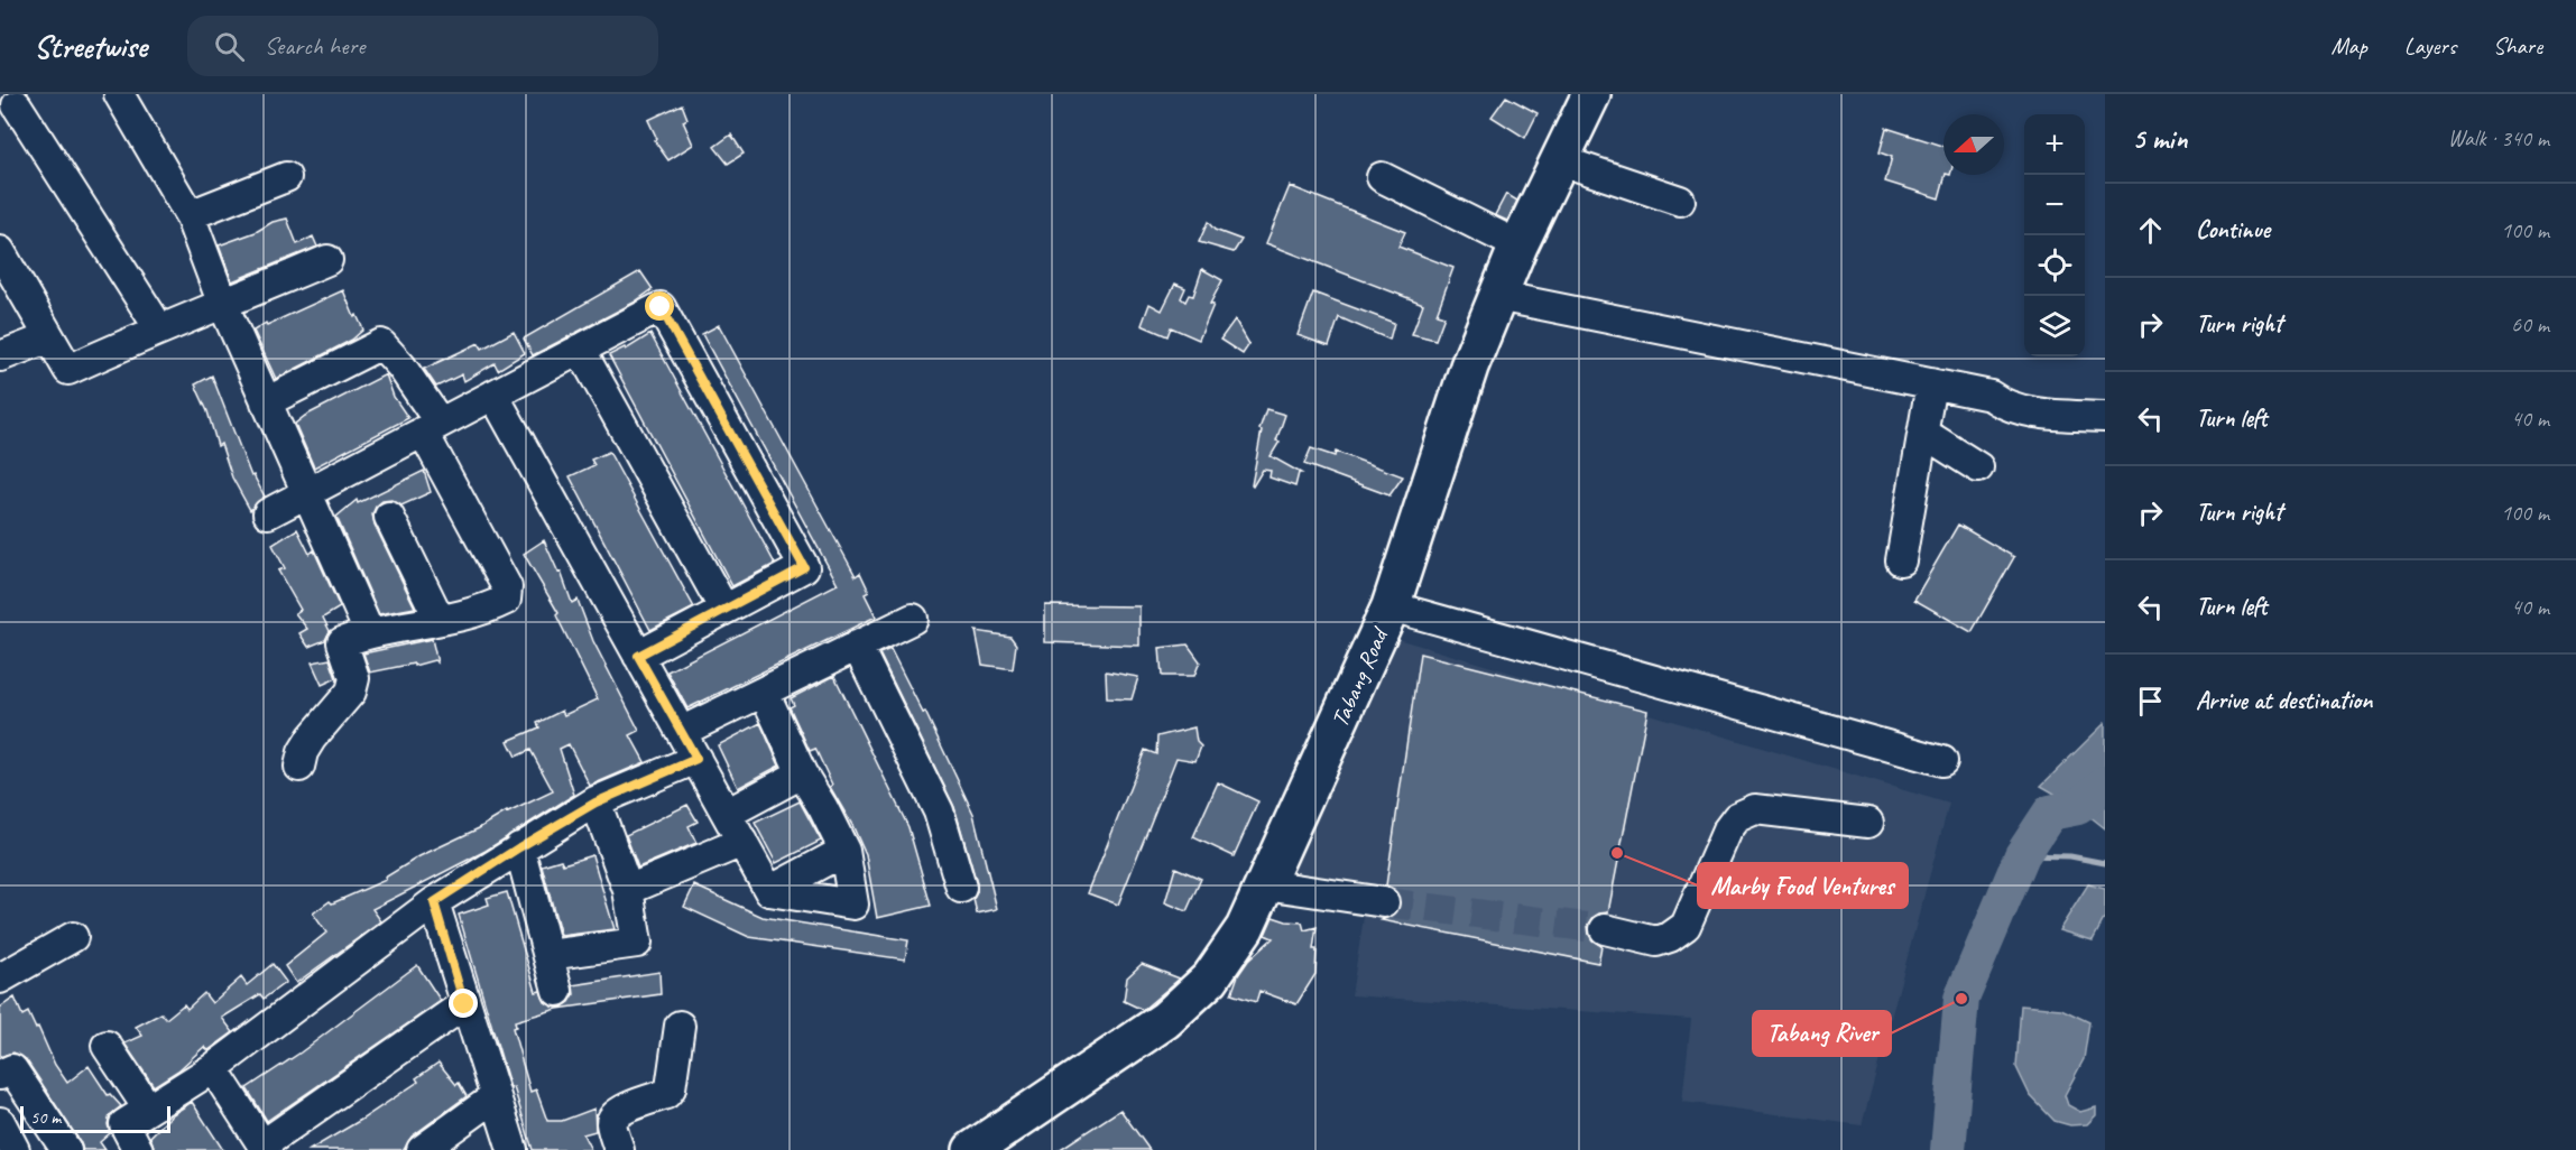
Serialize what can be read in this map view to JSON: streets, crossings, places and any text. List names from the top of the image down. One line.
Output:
{"streets":{"main road":["Tabang Road"]},"places":["Marby Food Ventures","Tabang River"],"scale_bar":"50 m","north":"left","page":{"header":"Streetwise","search":"Search here","nav":["Map","Layers","Share"],"heading":["5 min","Walk · 340 m"],"map_buttons":["+","−"],"list":[["Continue","100 m"],["Turn right","60 m"],["Turn left","40 m"],["Turn right","100 m"],["Turn left","40 m"],"Arrive at destination"],"scale":"50 m"}}
